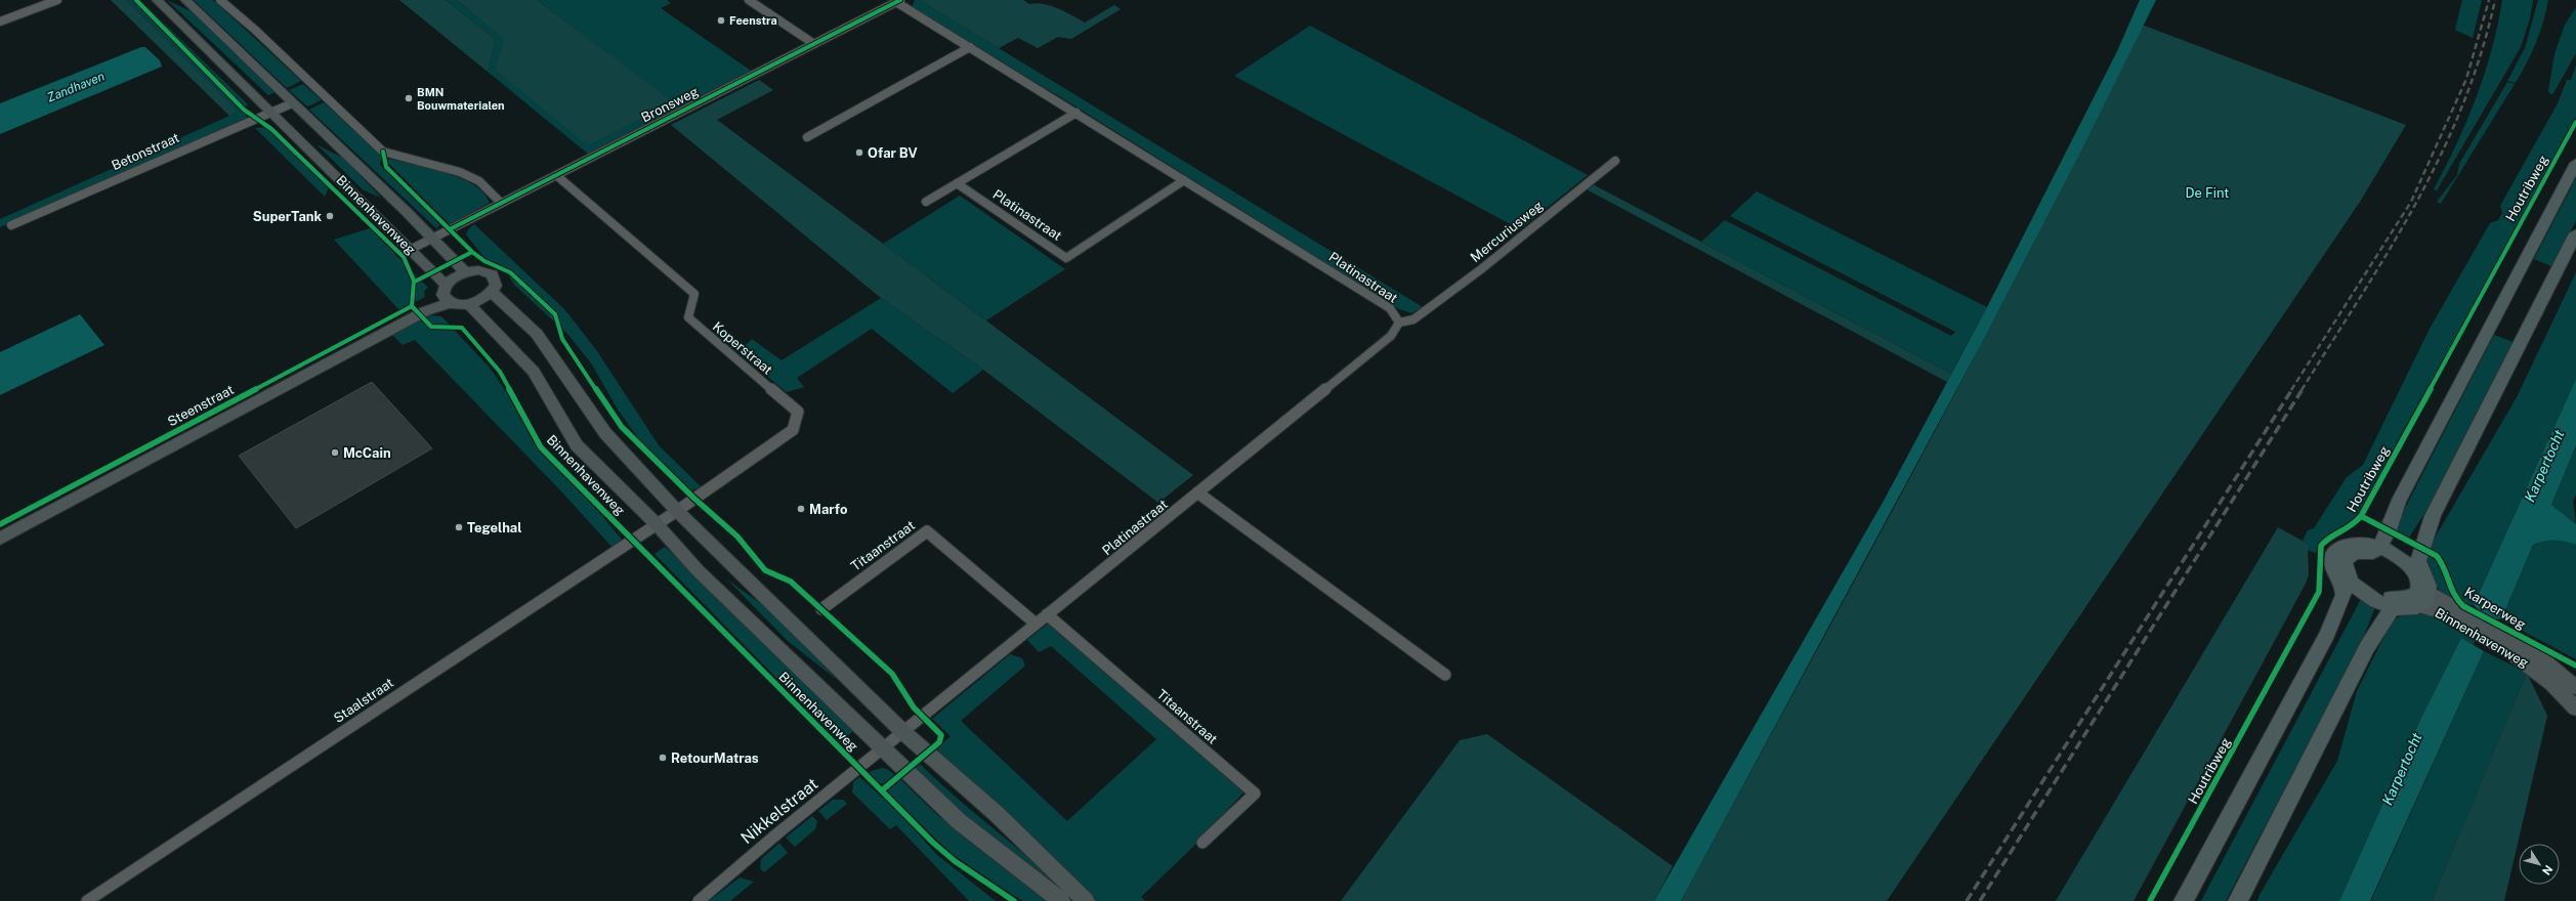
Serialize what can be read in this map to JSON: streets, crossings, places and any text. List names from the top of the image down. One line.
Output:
{"streets":{"main road":["Binnenhavenweg","Steenstraat"],"street":["Bronsweg","Betonstraat","Platinastraat","Mercuriusweg","Koperstraat","Titaanstraat","Staalstraat","Nikkelstraat"],"cycle path":["Houtribweg"]},"crossings":[["Bronsweg","Binnenhavenweg"],["Bronsweg","Platinastraat"],["Bronsweg","Koperstraat"],["Betonstraat","Binnenhavenweg"],["Binnenhavenweg","Platinastraat"],["Binnenhavenweg","Koperstraat"],["Binnenhavenweg","Steenstraat"],["Binnenhavenweg","Staalstraat"],["Binnenhavenweg","Nikkelstraat"],["Platinastraat","Mercuriusweg"],["Platinastraat","Titaanstraat"],["Platinastraat","Nikkelstraat"],["Koperstraat","Staalstraat"]],"water":["Zandhaven","Karpertocht"],"parks":["De Fint"],"places":["Feenstra","BMN Bouwmaterialen","Ofar BV","SuperTank","McCain","Marfo","Tegelhal","RetourMatras"],"north":"bottom right"}
